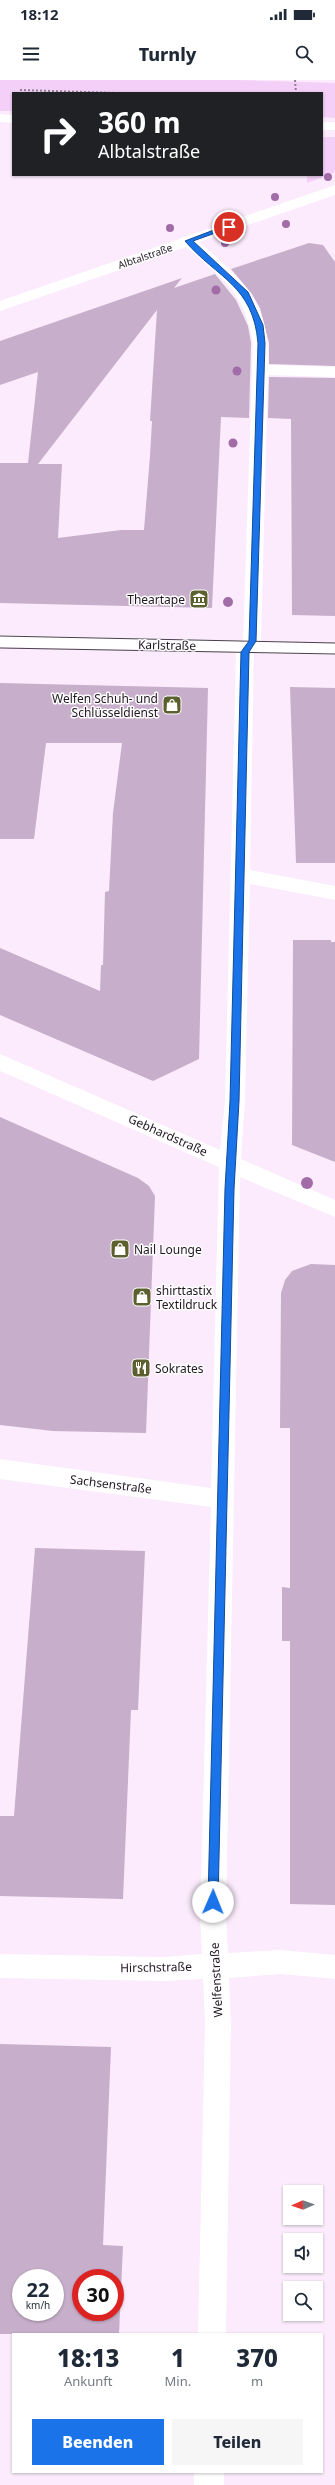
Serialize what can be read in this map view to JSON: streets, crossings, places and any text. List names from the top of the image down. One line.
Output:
{"streets":{"street":["Albtalstraße","Karlstraße","Gebhardstraße","Sachsenstraße","Hirschstraße","Welfenstraße"]},"crossings":[["Albtalstraße","Welfenstraße"],["Karlstraße","Welfenstraße"],["Gebhardstraße","Welfenstraße"],["Sachsenstraße","Welfenstraße"],["Hirschstraße","Welfenstraße"]],"places":{"museum":["Theartape"],"shop":["Welfen Schuh- und Schlüsseldienst","Nail Lounge","shirttastix Textildruck"],"restaurant":["Sokrates"]},"north":"left","page":{"status":"18:12","header":"Turnly","turn":["360 m","Albtalstraße"],"speed":"22 km/h","limit":"30","eta":["18:13","Ankunft","1","Min.","370","m"],"buttons":["Beenden","Teilen"]}}
